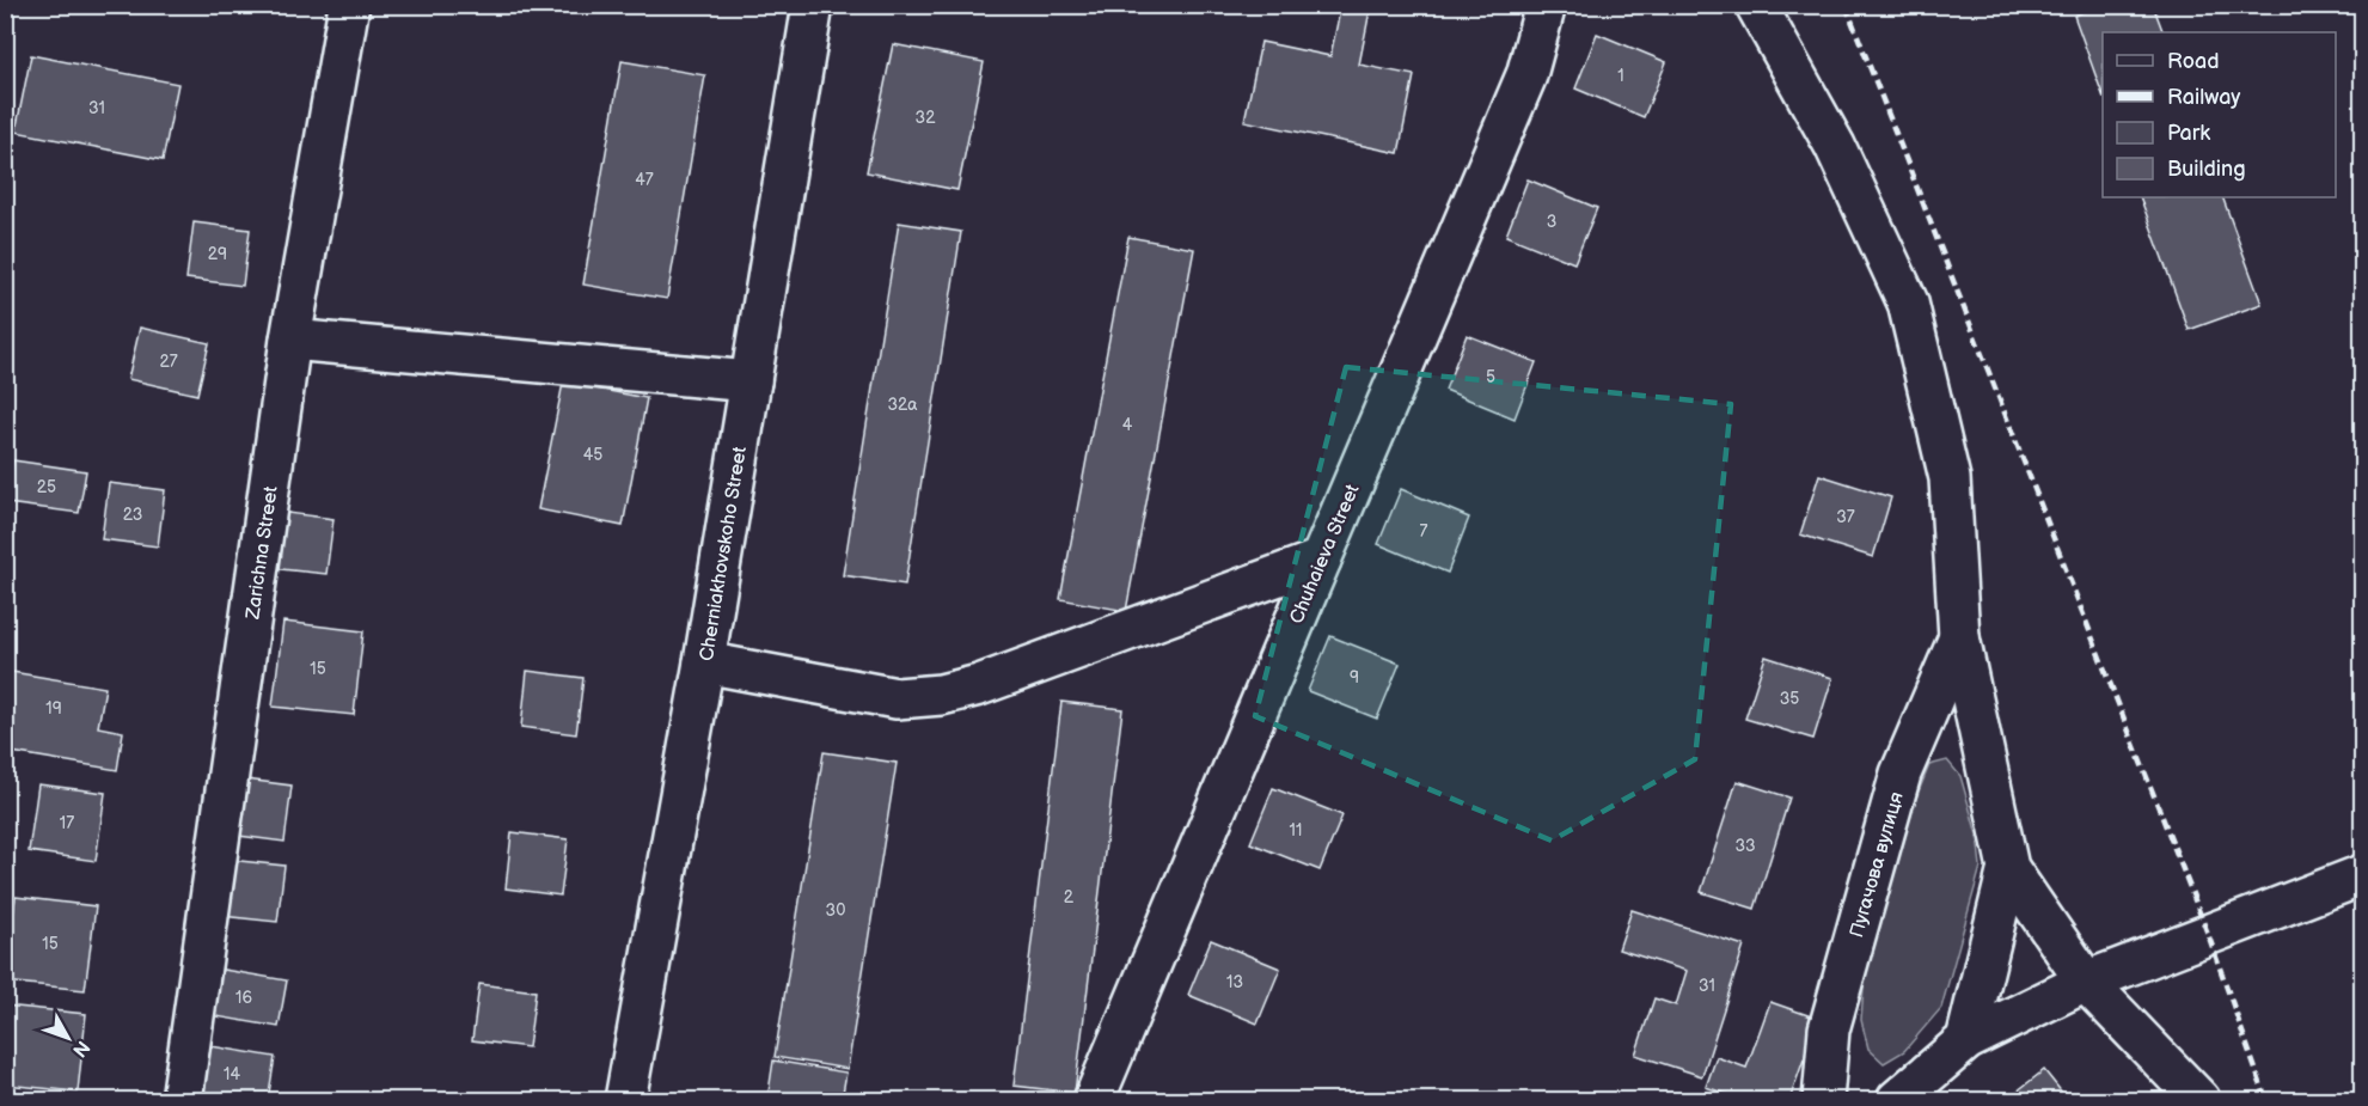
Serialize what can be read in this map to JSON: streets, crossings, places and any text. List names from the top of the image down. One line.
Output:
{"streets":{"street":["Zarichna Street","Cherniakhovskoho Street","Chuhaieva Street","Пугачова вулиця"]},"house_numbers":["1","31","32","47","3","29","27","5","32а","4","45","25","23","37","7","15","9","35","19","17","11","33","2","30","15","13","31","16","14"],"legend":["Road","Railway","Park","Building"],"north":"bottom right"}
